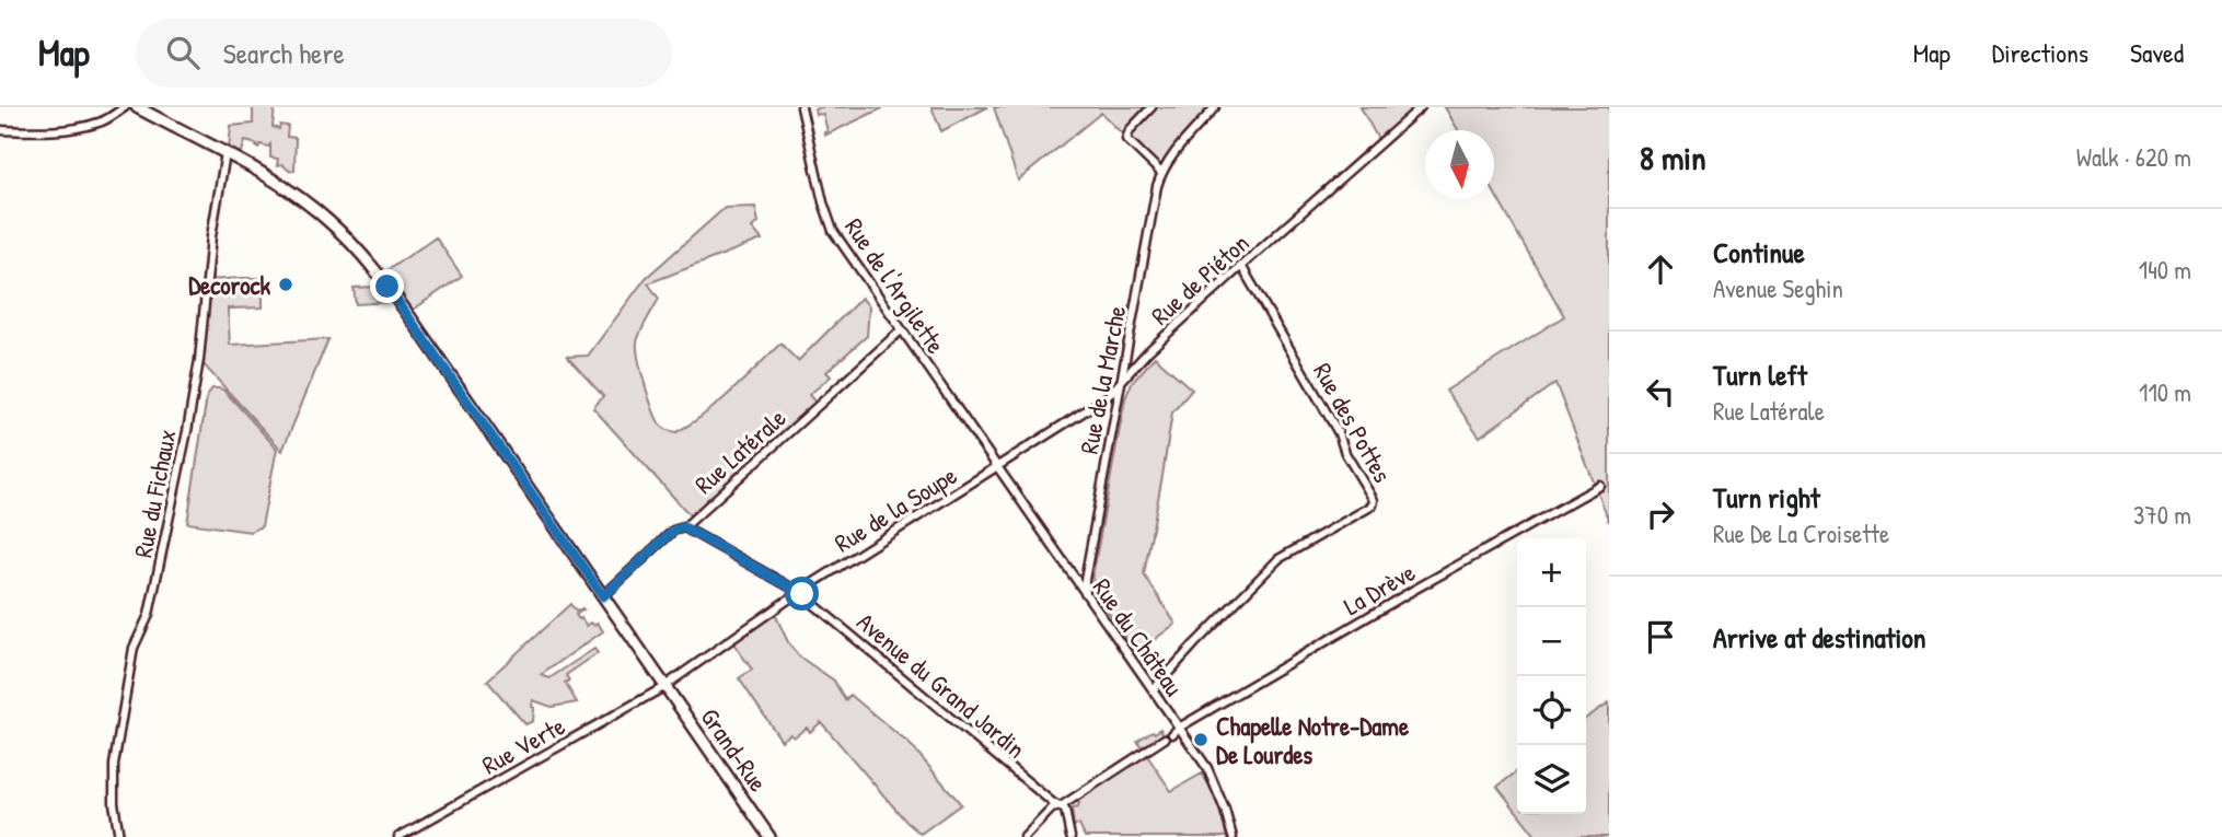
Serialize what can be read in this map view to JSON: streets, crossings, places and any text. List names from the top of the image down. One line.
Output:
{"streets":{"main road":["Grand-Rue"],"street":["Rue de Piéton","Rue de l'Argilette","Rue de la Marche","Rue des Pottes","Rue Latérale","Rue du Fichaux","Rue de la Soupe","La Drève","Rue du Château","Avenue du Grand Jardin","Rue Verte"]},"crossings":[["Rue de Piéton","Rue de l'Argilette"],["Rue de Piéton","Rue de la Marche"],["Rue de Piéton","Rue des Pottes"],["Rue de Piéton","Rue de la Soupe"],["Rue de Piéton","Rue du Château"],["Rue de l'Argilette","Rue Latérale"],["Rue de l'Argilette","Rue de la Soupe"],["Rue de l'Argilette","Rue du Château"],["Rue de la Marche","Rue du Château"],["Rue des Pottes","Rue du Château"],["Rue Latérale","Avenue du Grand Jardin"],["Rue Latérale","Grand-Rue"],["Rue du Fichaux","Grand-Rue"],["Rue de la Soupe","Rue du Château"],["Rue de la Soupe","Avenue du Grand Jardin"],["Rue de la Soupe","Rue Verte"],["Rue de la Soupe","Grand-Rue"],["La Drève","Rue du Château"],["La Drève","Avenue du Grand Jardin"],["Rue Verte","Grand-Rue"]],"places":["Decorock","Chapelle Notre-Dame De Lourdes"],"north":"bottom","page":{"header":"Map","search":"Search here","nav":["Map","Directions","Saved"],"heading":["8 min","Walk · 620 m"],"list":[["Continue","Avenue Seghin","140 m"],["Turn left","Rue Latérale","110 m"],["Turn right","Rue De La Croisette","370 m"],"Arrive at destination"],"map_buttons":["+","−"]}}
